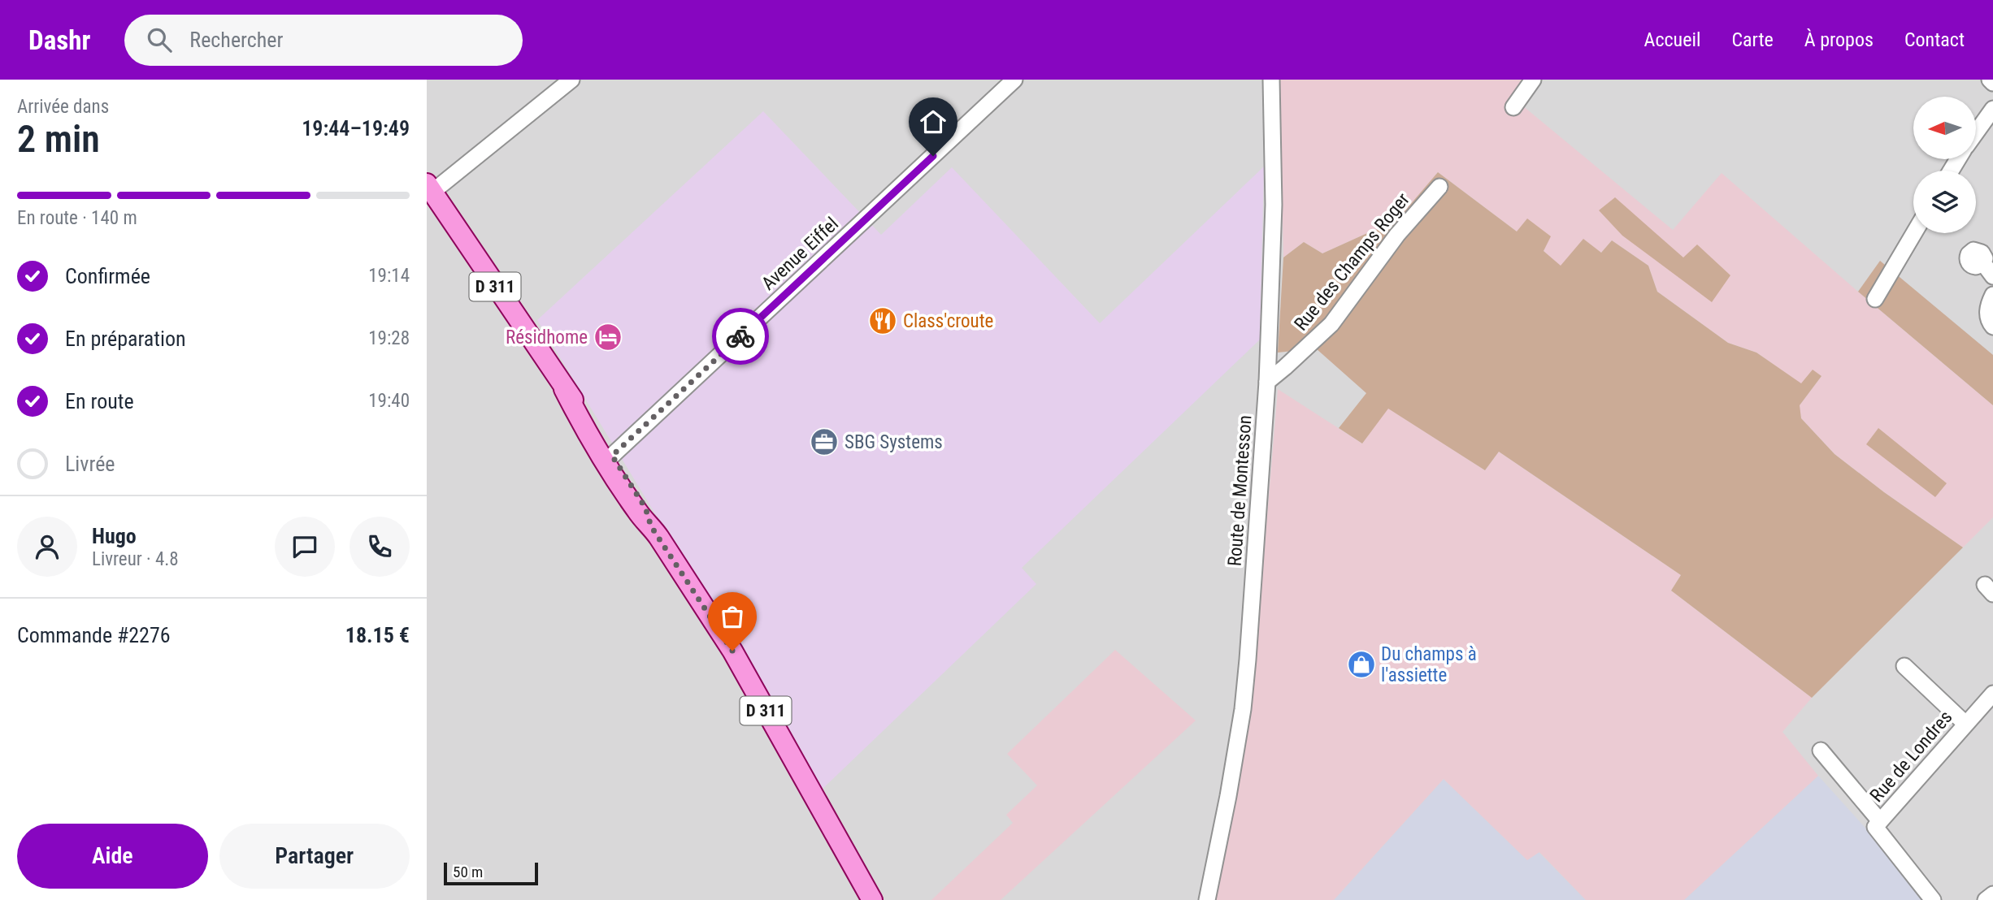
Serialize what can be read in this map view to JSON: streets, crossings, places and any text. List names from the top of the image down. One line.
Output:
{"streets":{"main road":["D 311"],"street":["Avenue Eiffel","Rue des Champs Roger","Route de Montesson","Rue de Londres"]},"crossings":[["Avenue Eiffel","D 311"],["Rue des Champs Roger","Route de Montesson"]],"places":{"restaurant":["Class'croute"],"hotel":["Résidhome"],"office":["SBG Systems"],"shop":["Du champs à l'assiette"]},"scale_bar":"50 m","north":"left","page":{"header":"Dashr","search":"Rechercher","nav":["Accueil","Carte","À propos","Contact"],"heading":["2 min","Arrivée dans","19:44–19:49"],"panel":["Hugo","Livreur · 4.8","Commande #2276","18.15 €"],"bar":"En route · 140 m","list":[["Confirmée","19:14"],["En préparation","19:28"],["En route","19:40"],"Livrée"],"buttons":["Aide","Partager"],"scale":"50 m"}}
